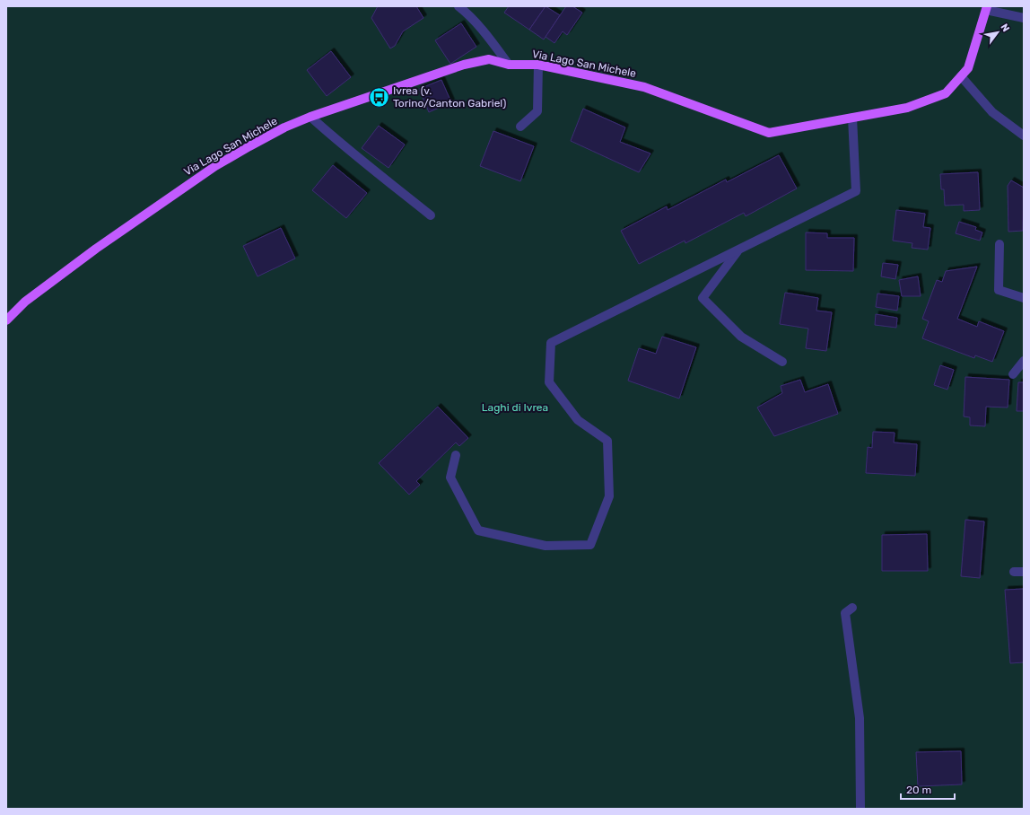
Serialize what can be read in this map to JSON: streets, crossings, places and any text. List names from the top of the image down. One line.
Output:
{"streets":{"main road":["Via Lago San Michele"]},"parks":["Laghi di Ivrea"],"places":{"bus stop":["Ivrea (v. Torino/Canton Gabriel)"]},"scale_bar":"20 m","north":"top right"}
